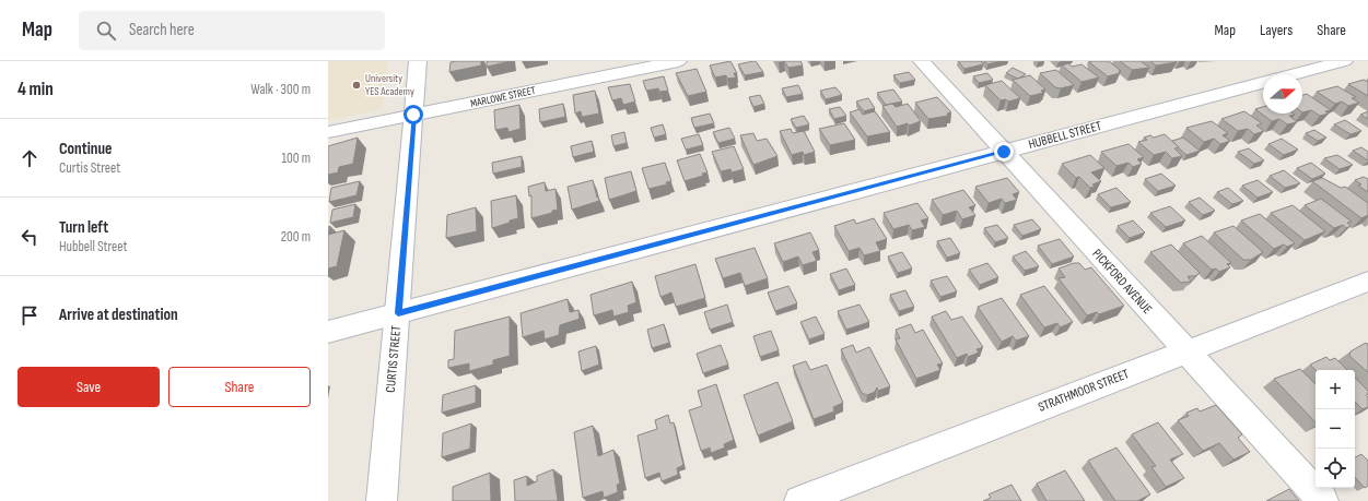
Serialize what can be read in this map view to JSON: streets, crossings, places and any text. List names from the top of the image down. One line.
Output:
{"streets":{"street":["MARLOWE STREET","HUBBELL STREET","PICKFORD AVENUE","CURTIS STREET","STRATHMOOR STREET"]},"crossings":[["MARLOWE STREET","CURTIS STREET"],["HUBBELL STREET","PICKFORD AVENUE"],["HUBBELL STREET","CURTIS STREET"],["PICKFORD AVENUE","STRATHMOOR STREET"]],"places":["University YES Academy"],"north":"right","page":{"header":"Map","search":"Search here","nav":["Map","Layers","Share"],"heading":["4 min","Walk · 300 m"],"list":[["Continue","Curtis Street","100 m"],["Turn left","Hubbell Street","200 m"],"Arrive at destination"],"buttons":["Save","Share"],"map_buttons":["+","−"]}}
